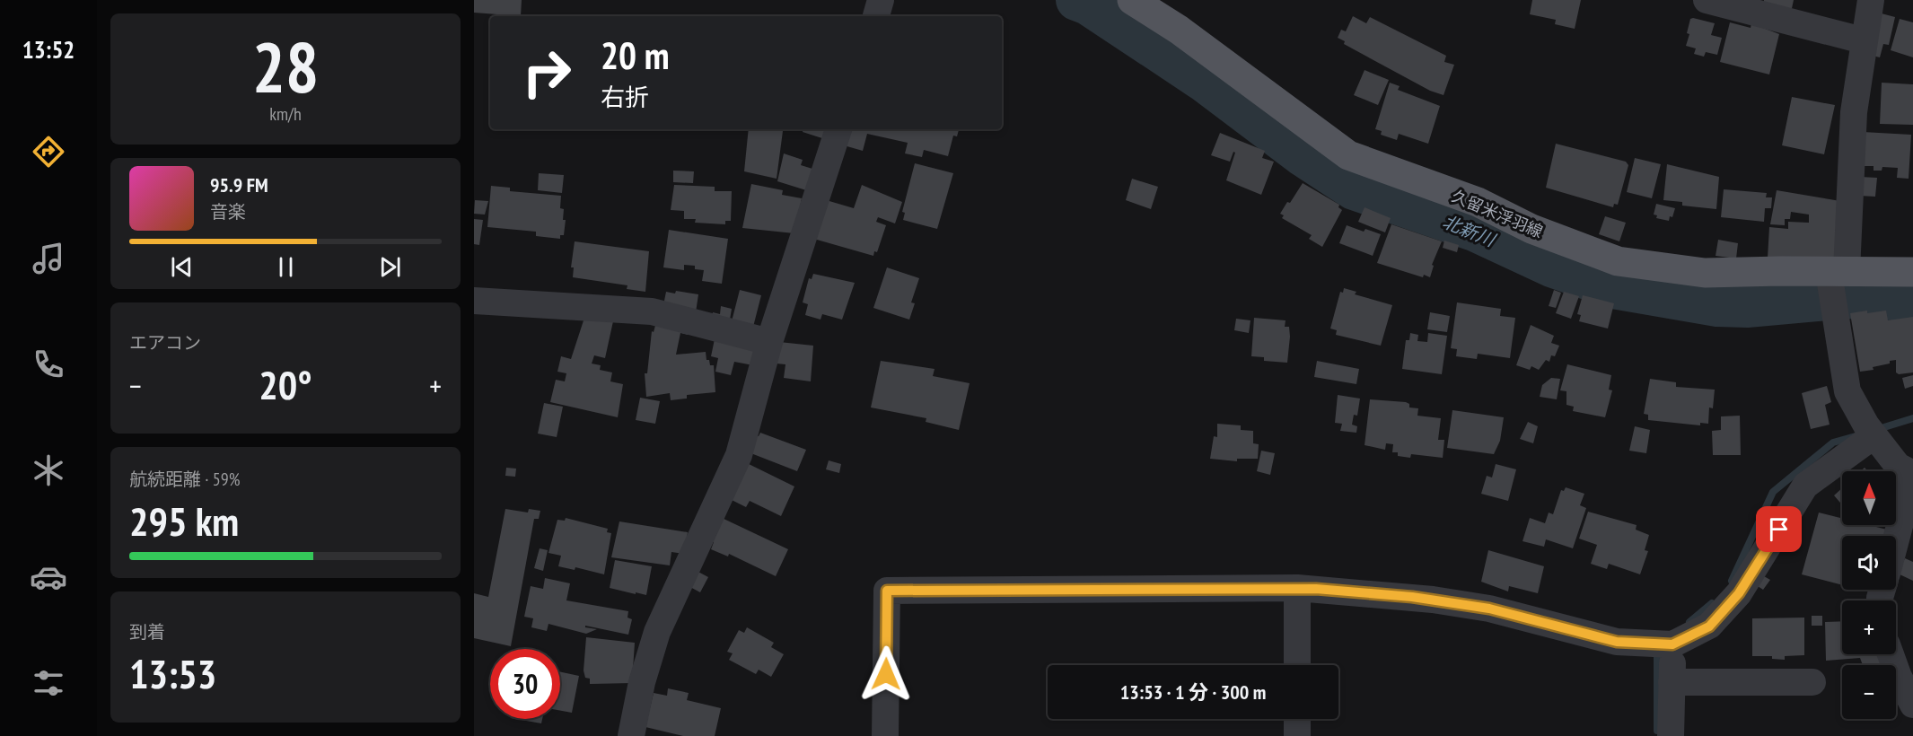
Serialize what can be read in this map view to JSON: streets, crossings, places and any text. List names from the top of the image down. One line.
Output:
{"streets":{"main road":["久留米浮羽線"]},"water":["北新川"],"north":"top","page":{"tabs":"13:52","tile":[["28","km/h"],"エアコン",["航続距離 · 59%","295 km"],["到着","13:53"]],"turn":["20 m","右折"],"song":["95.9 FM","音楽"],"heat":["−","20°","+"],"map_buttons":["+","−"],"limit":"30","trip":"13:53 · 1 分 · 300 m"}}
